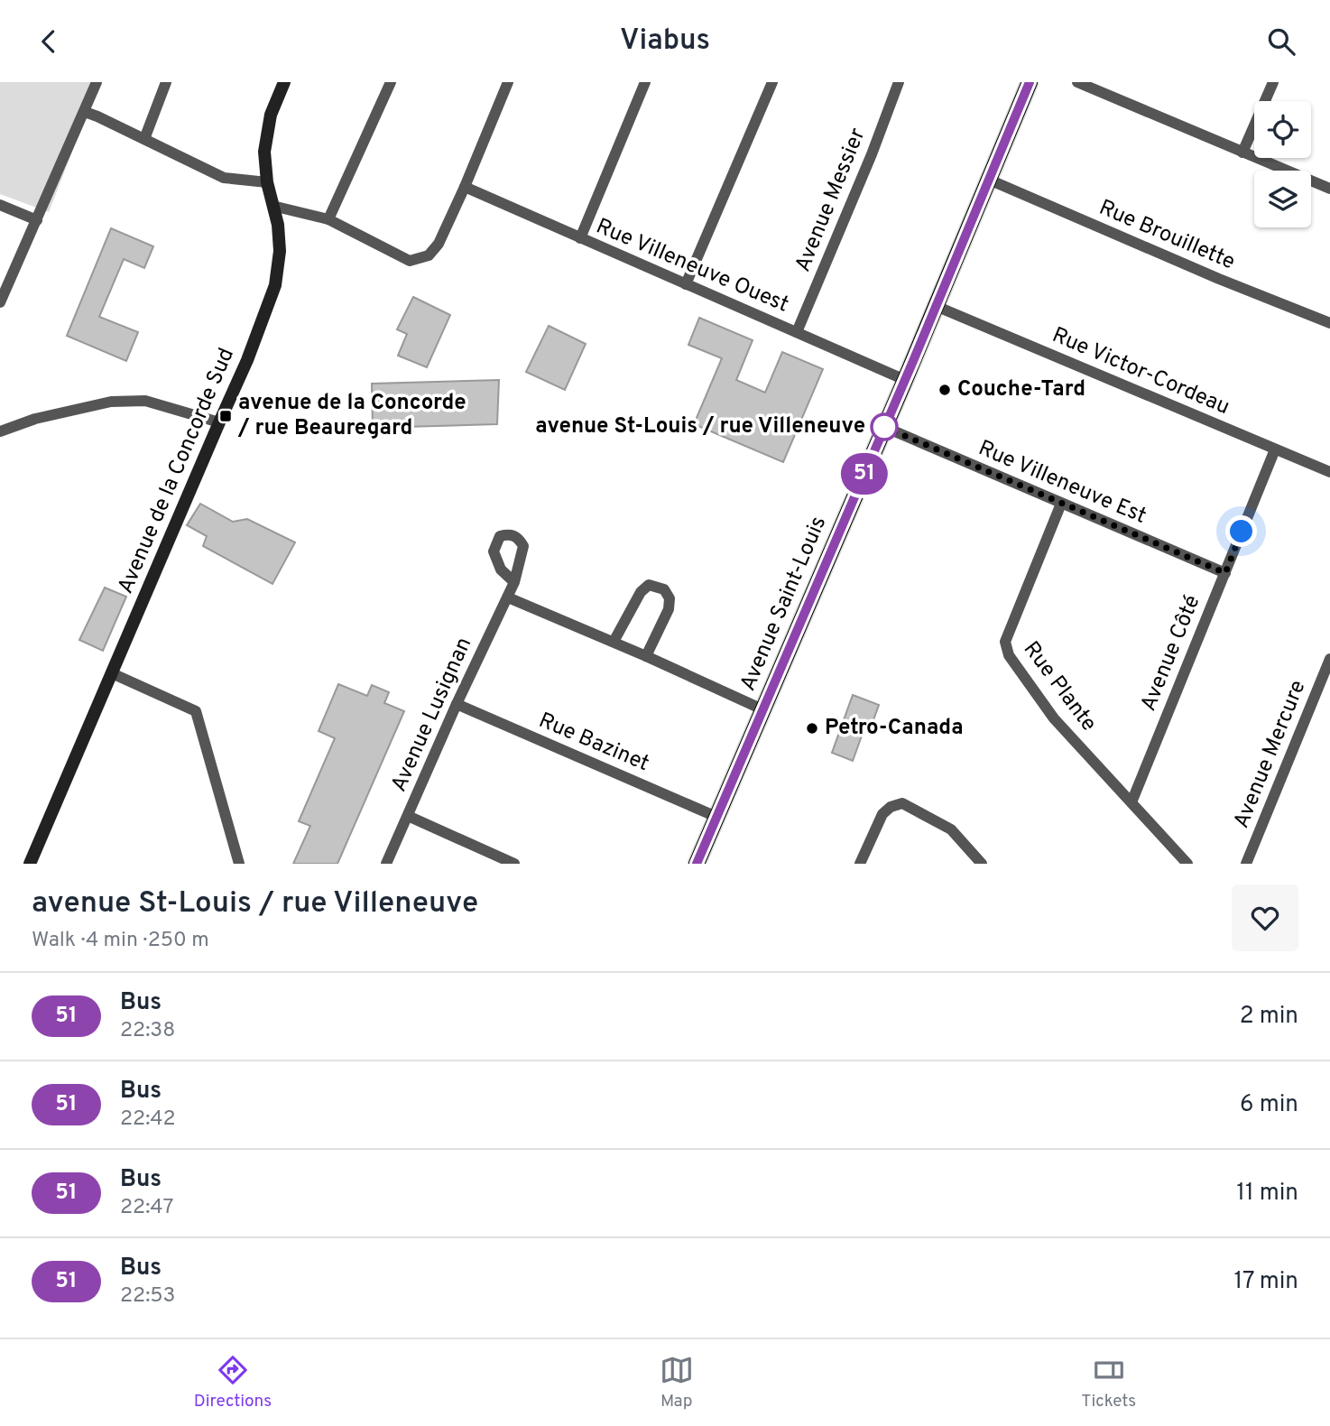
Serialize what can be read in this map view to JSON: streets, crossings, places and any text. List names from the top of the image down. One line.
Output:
{"streets":{"main road":["Avenue Saint-Louis"],"street":["Avenue Messier","Rue Brouillette","Rue Villeneuve Ouest","Rue Victor-Cordeau","Avenue de la Concorde Sud","Rue Villeneuve Est","Avenue Côté","Rue Plante","Avenue Lusignan","Rue Bazinet","Avenue Mercure"]},"crossings":[["Avenue Messier","Rue Villeneuve Ouest"],["Rue Brouillette","Avenue Saint-Louis"],["Rue Villeneuve Ouest","Avenue Saint-Louis"],["Rue Victor-Cordeau","Avenue Saint-Louis"],["Rue Victor-Cordeau","Avenue Côté"],["Rue Villeneuve Est","Avenue Saint-Louis"],["Rue Villeneuve Est","Avenue Côté"],["Rue Villeneuve Est","Rue Plante"],["Avenue Saint-Louis","Rue Bazinet"],["Avenue Côté","Rue Plante"],["Avenue Lusignan","Rue Bazinet"]],"places":{"other":["Couche-Tard","avenue St-Louis / rue Villeneuve","Petro-Canada"],"transit":["avenue de la Concorde / rue Beauregard"]},"lines":["bus line 51"],"page":{"header":"Viabus","on_map":"51","heading":["avenue St-Louis / rue Villeneuve","Walk · 4 min · 250 m"],"list":[{"mark":"51","name":"Bus","note":"22:38","value":"2 min"},{"mark":"51","name":"Bus","note":"22:42","value":"6 min"},{"mark":"51","name":"Bus","note":"22:47","value":"11 min"},{"mark":"51","name":"Bus","note":"22:53","value":"17 min"}],"tabs":["Directions","Map","Tickets"]}}
